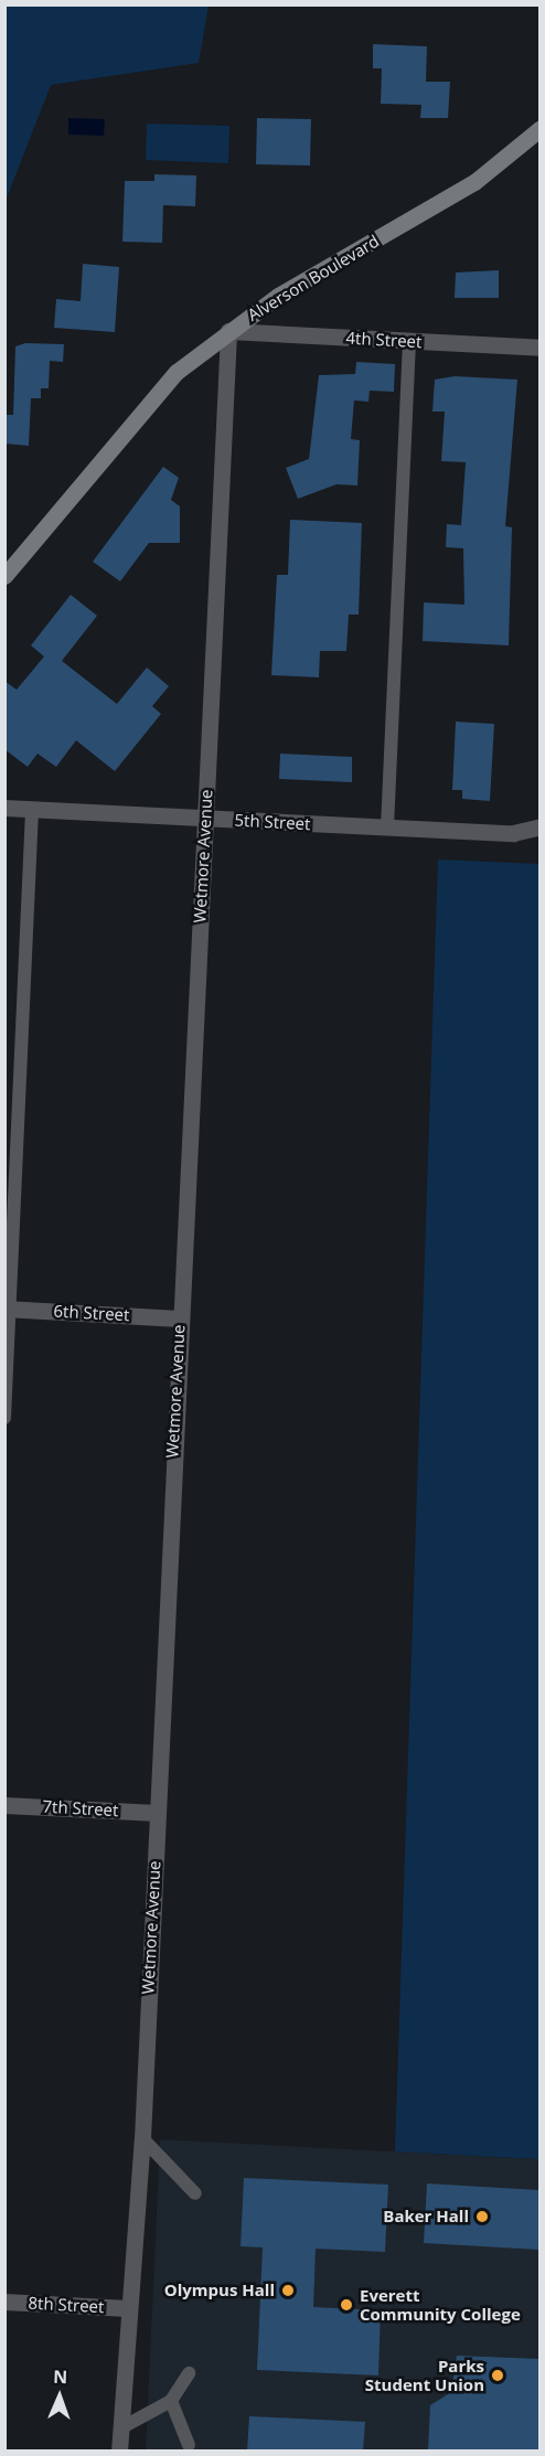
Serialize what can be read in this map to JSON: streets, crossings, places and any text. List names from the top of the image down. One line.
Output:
{"streets":{"main road":["Alverson Boulevard"],"street":["4th Street","5th Street","Wetmore Avenue","6th Street","7th Street","8th Street"]},"crossings":[["Alverson Boulevard","4th Street"],["Alverson Boulevard","Wetmore Avenue"],["4th Street","Wetmore Avenue"],["5th Street","Wetmore Avenue"],["Wetmore Avenue","6th Street"],["Wetmore Avenue","7th Street"],["Wetmore Avenue","8th Street"]],"places":["Baker Hall","Olympus Hall","Everett Community College","Parks Student Union"],"north":"top"}
